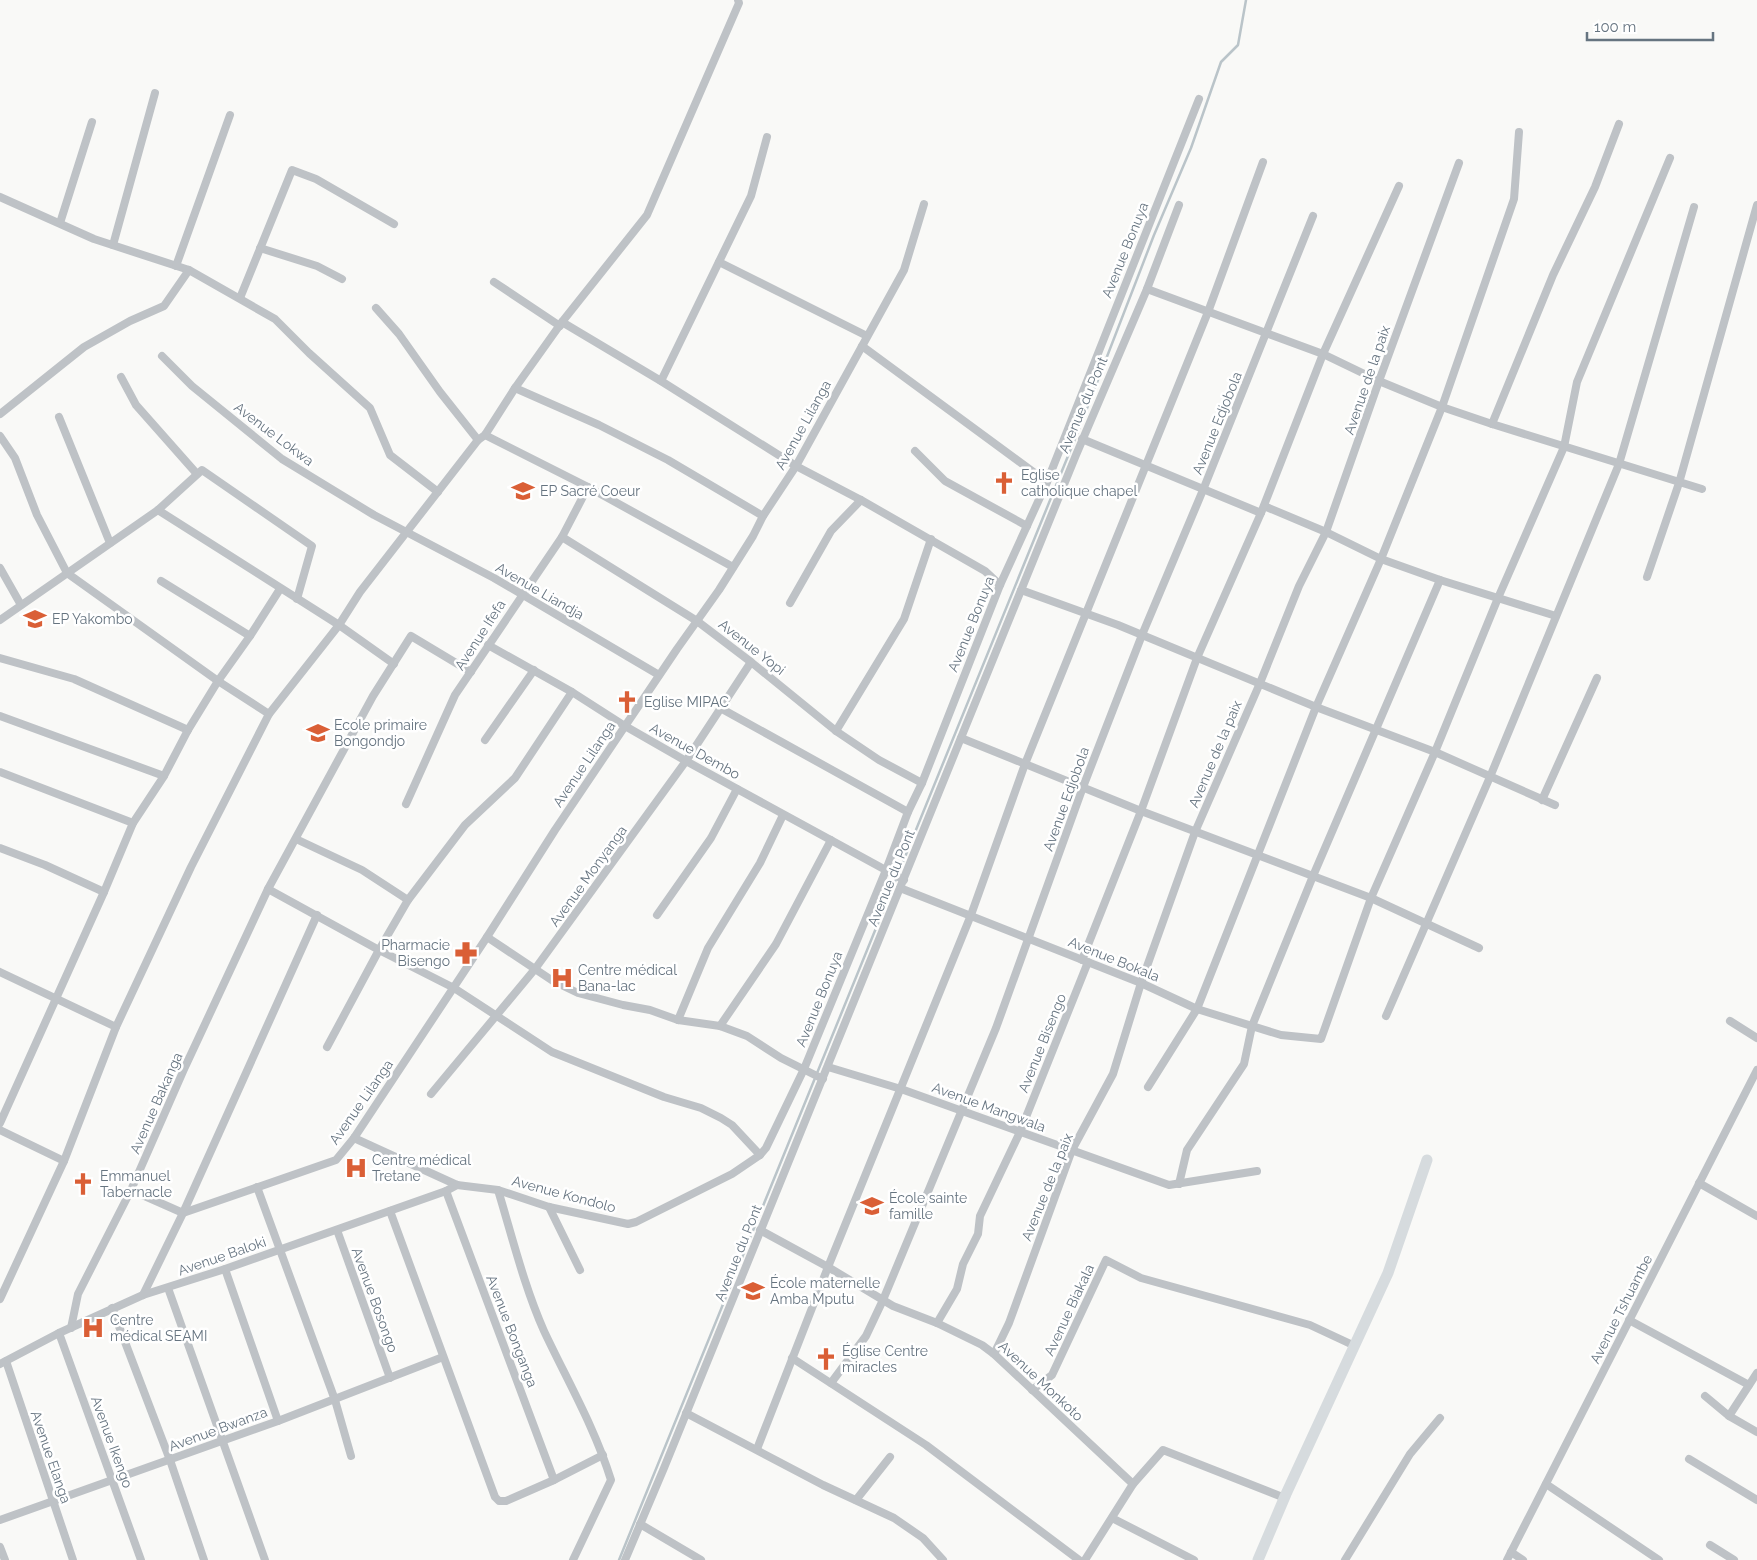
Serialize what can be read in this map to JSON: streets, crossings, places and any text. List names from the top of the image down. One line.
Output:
{"streets":{"street":["Avenue Bonuya","Avenue de la paix","Avenue du Pont","Avenue Edjobola","Avenue Lilanga","Avenue Lokwa","Avenue Liandja","Avenue Ifefa","Avenue Yopi","Avenue Dembo","Avenue Monyanga","Avenue Bokala","Avenue Bisengo","Avenue Bakanga","Avenue Mangwala","Avenue Kondolo","Avenue Baloki","Avenue Bosongo","Avenue Tshuambe","Avenue Biakala","Avenue Bonganga","Avenue Monkoto","Avenue Bwanza","Avenue Ikengo","Avenue Elanga"]},"crossings":[["Avenue Bonuya","Avenue du Pont"],["Avenue Bonuya","Avenue Yopi"],["Avenue Bonuya","Avenue Dembo"],["Avenue Bonuya","Avenue Kondolo"],["Avenue de la paix","Avenue Bokala"],["Avenue de la paix","Avenue Mangwala"],["Avenue de la paix","Avenue Monkoto"],["Avenue du Pont","Avenue Dembo"],["Avenue du Pont","Avenue Bokala"],["Avenue du Pont","Avenue Mangwala"],["Avenue du Pont","Avenue Monkoto"],["Avenue Edjobola","Avenue Bokala"],["Avenue Edjobola","Avenue Mangwala"],["Avenue Edjobola","Avenue Monkoto"],["Avenue Lilanga","Avenue Liandja"],["Avenue Lilanga","Avenue Yopi"],["Avenue Lilanga","Avenue Dembo"],["Avenue Lilanga","Avenue Kondolo"],["Avenue Lokwa","Avenue Liandja"],["Avenue Liandja","Avenue Ifefa"],["Avenue Ifefa","Avenue Yopi"],["Avenue Ifefa","Avenue Dembo"],["Avenue Ifefa","Avenue Bakanga"],["Avenue Yopi","Avenue Monyanga"],["Avenue Dembo","Avenue Monyanga"],["Avenue Bokala","Avenue Bisengo"],["Avenue Bisengo","Avenue Mangwala"],["Avenue Bisengo","Avenue Monkoto"],["Avenue Bakanga","Avenue Baloki"],["Avenue Kondolo","Avenue Baloki"],["Avenue Baloki","Avenue Bosongo"],["Avenue Baloki","Avenue Bonganga"],["Avenue Baloki","Avenue Ikengo"],["Avenue Baloki","Avenue Elanga"],["Avenue Bosongo","Avenue Bwanza"],["Avenue Biakala","Avenue Monkoto"],["Avenue Bwanza","Avenue Ikengo"],["Avenue Bwanza","Avenue Elanga"]],"places":{"church":["Eglise catholique chapel","Eglise MIPAC","Emmanuel Tabernacle","Église Centre miracles"],"school or university":["EP Sacré Coeur","EP Yakombo","Ecole primaire Bongondjo","École sainte famille","École maternelle Amba Mputu"],"pharmacy":["Pharmacie Bisengo"],"hospital":["Centre médical Bana-lac","Centre médical Tretane","Centre médical SEAMI"]},"scale_bar":"100 m"}
